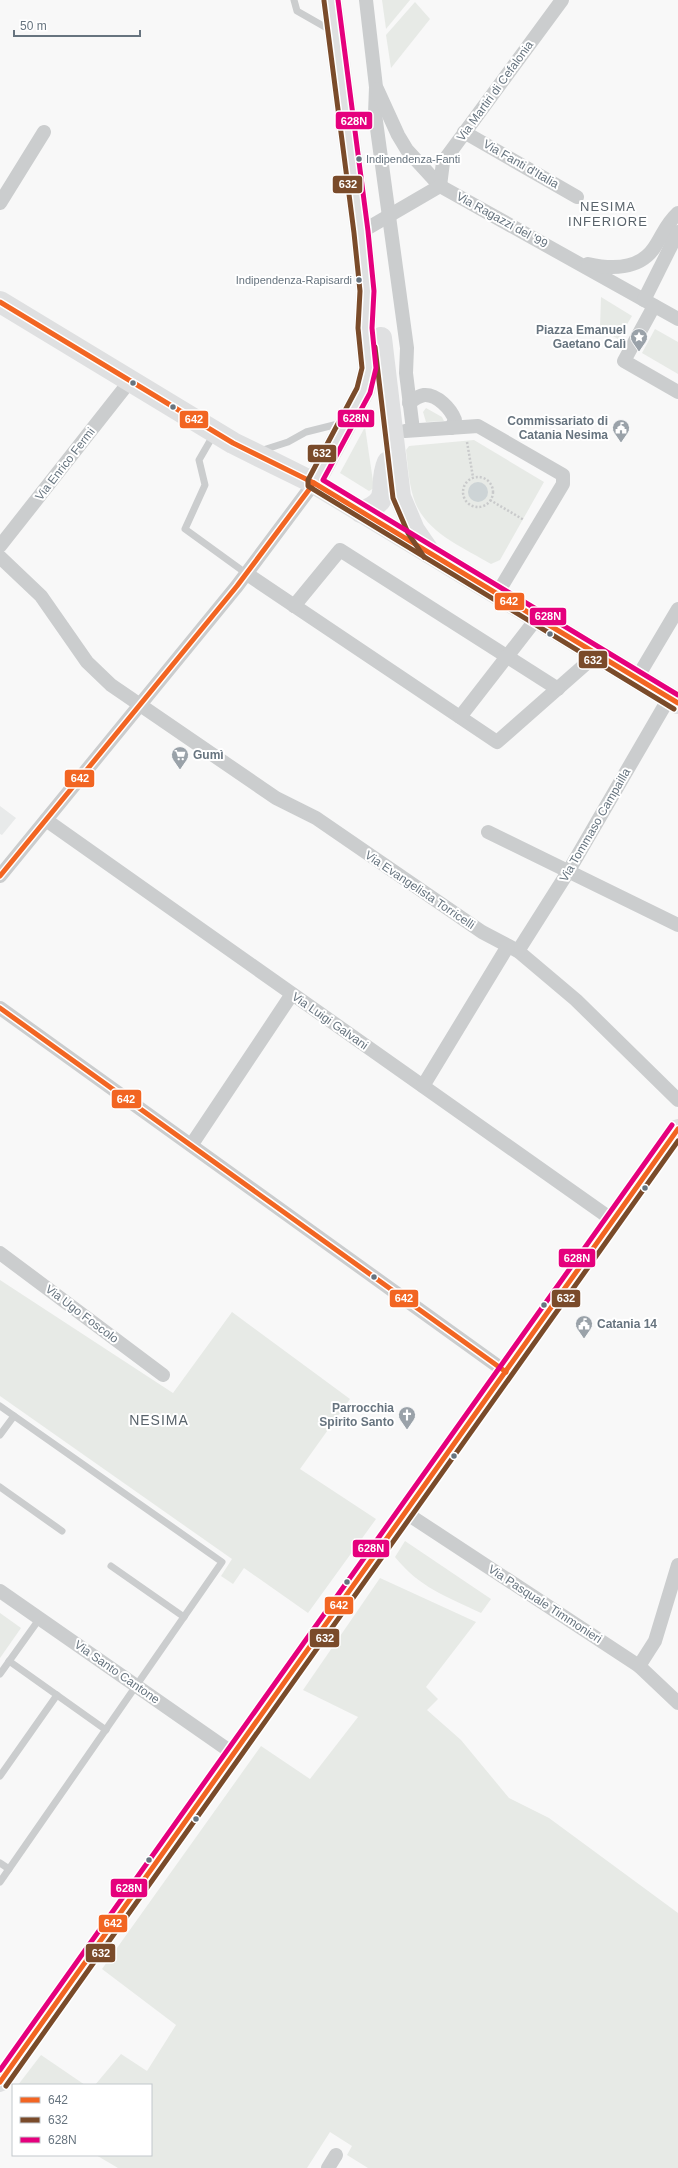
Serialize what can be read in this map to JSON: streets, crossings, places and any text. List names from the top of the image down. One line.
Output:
{"streets":{"street":["Via Martiri di Cefalonia","Via Fanti d'Italia","Via Ragazzi del '99","Via Enrico Fermi","Via Tommaso Campailla","Via Evangelista Torricelli","Via Luigi Galvani","Via Ugo Foscolo","Via Pasquale Timmonieri","Via Santo Cantone"]},"crossings":[["Via Martiri di Cefalonia","Via Fanti d'Italia"],["Via Martiri di Cefalonia","Via Ragazzi del '99"],["Via Tommaso Campailla","Via Evangelista Torricelli"],["Via Tommaso Campailla","Via Luigi Galvani"]],"districts":["NESIMA INFERIORE","NESIMA"],"places":{"other":["Indipendenza-Fanti","Indipendenza-Rapisardi"],"place":["Piazza Emanuel Gaetano Calì"],"public building":["Commissariato di Catania Nesima","Catania 14"],"supermarket":["Gumì"],"church":["Parrocchia Spirito Santo"]},"lines":["transit line 628N","transit line 632","transit line 642"],"legend":["642","632","628N"],"scale_bar":"50 m"}
